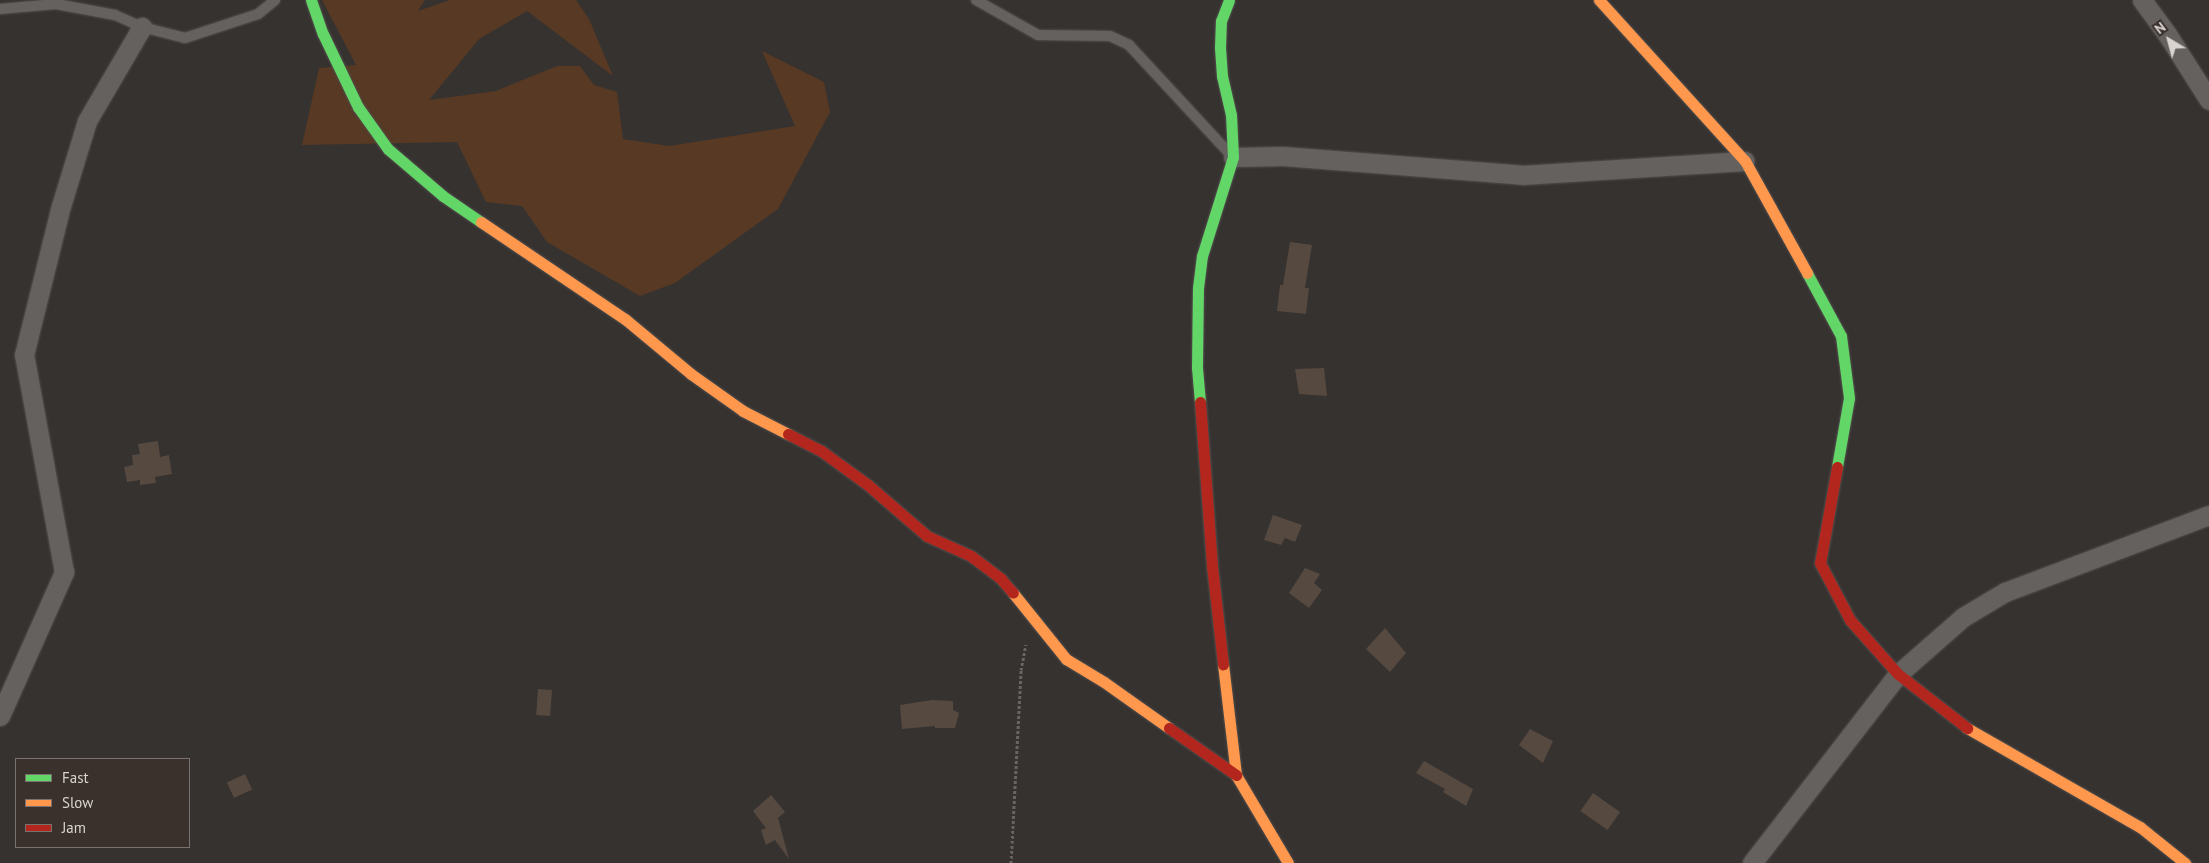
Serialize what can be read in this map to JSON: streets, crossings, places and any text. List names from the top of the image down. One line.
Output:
{"legend":["Fast","Slow","Jam"],"north":"top left"}
